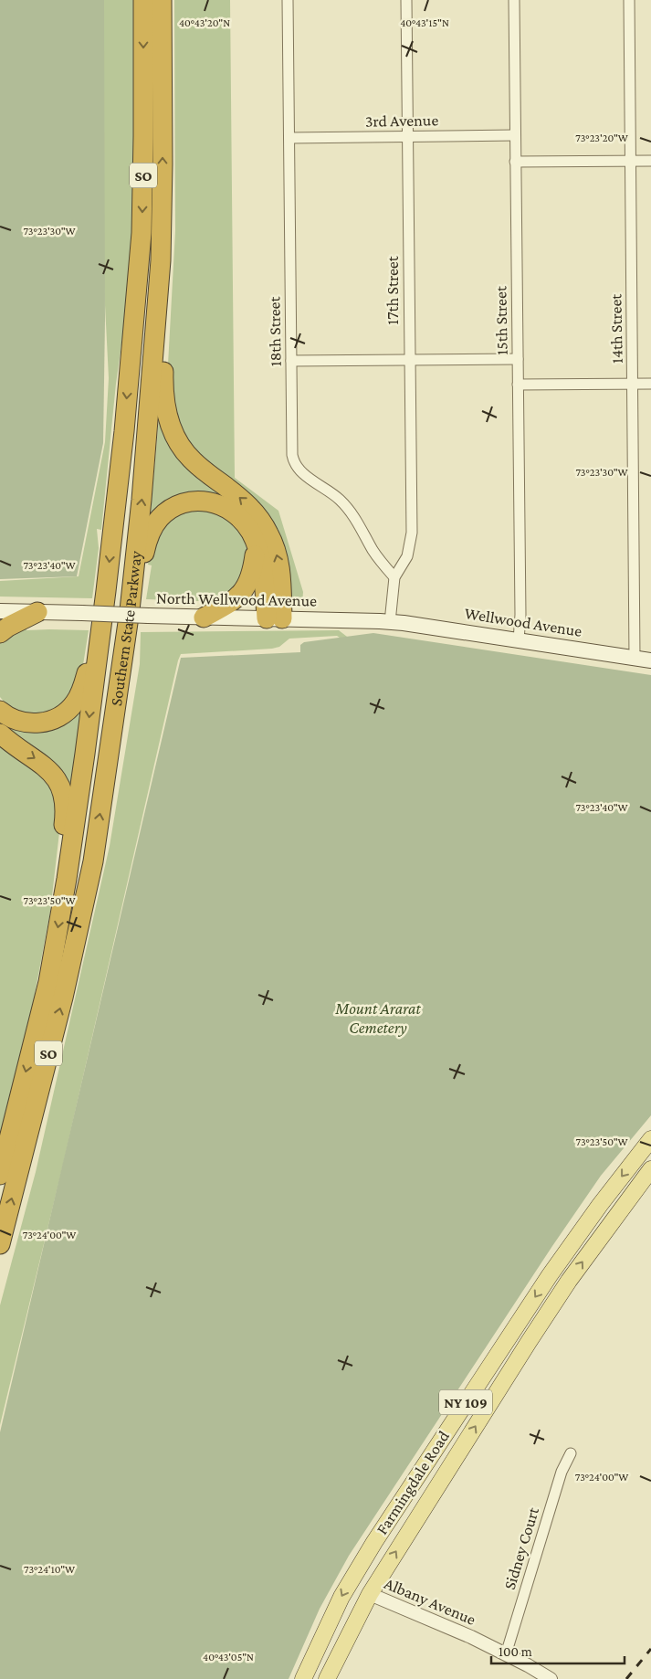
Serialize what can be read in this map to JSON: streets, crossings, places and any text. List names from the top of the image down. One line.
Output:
{"streets":{"highway":["SO","Southern State Parkway"],"main road":["North Wellwood Avenue","Wellwood Avenue","NY 109","Farmingdale Road"],"street":["3rd Avenue","17th Street","15th Street","14th Street","18th Street","Sidney Court","Albany Avenue"]},"crossings":[["3rd Avenue","17th Street"],["3rd Avenue","15th Street"],["3rd Avenue","18th Street"],["17th Street","18th Street"],["15th Street","Wellwood Avenue"],["14th Street","Wellwood Avenue"],["North Wellwood Avenue","Wellwood Avenue"],["North Wellwood Avenue","Southern State Parkway"],["Farmingdale Road","Albany Avenue"],["Sidney Court","Albany Avenue"]],"parks":["Mount Ararat Cemetery"],"scale_bar":"100 m","coordinates":["40°43'15\"N","40°43'20\"N","73°23'20\"W","73°23'30\"W","73°23'40\"W","73°23'50\"W","73°24'00\"W","73°24'10\"W","40°43'05\"N"]}
